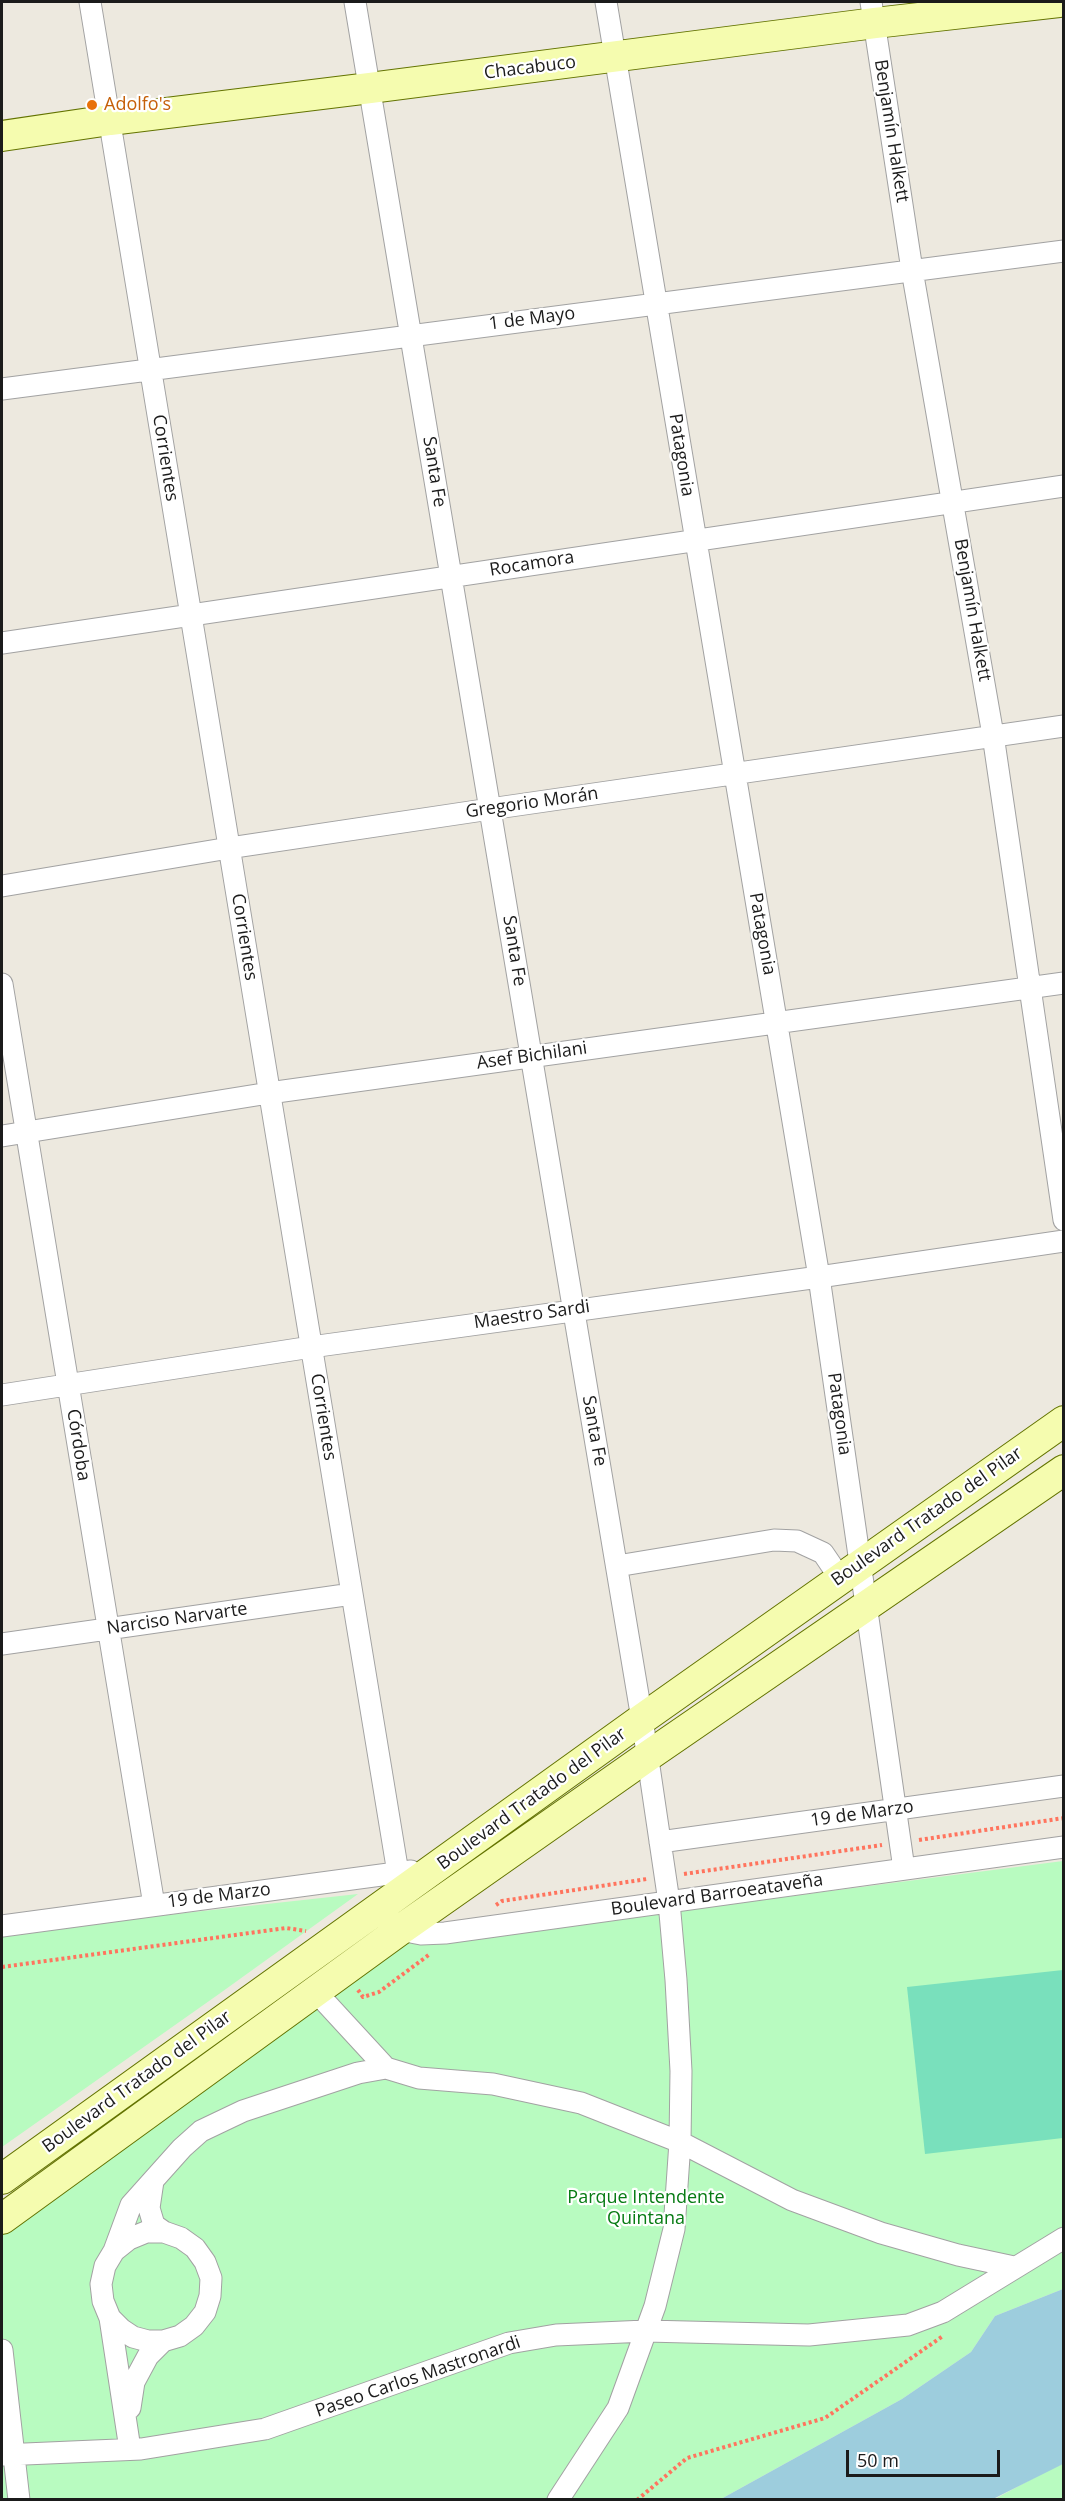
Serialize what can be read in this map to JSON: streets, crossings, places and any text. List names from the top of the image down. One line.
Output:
{"streets":{"main road":["Chacabuco","Boulevard Tratado del Pilar"],"street":["Benjamín Halkett","1 de Mayo","Patagonia","Corrientes","Santa Fe","Rocamora","Gregorio Morán","Asef Bichilani","Maestro Sardi","Córdoba","Narciso Narvarte","19 de Marzo","Boulevard Barroeataveña","Paseo Carlos Mastronardi"]},"crossings":[["Chacabuco","Benjamín Halkett"],["Chacabuco","Patagonia"],["Chacabuco","Corrientes"],["Chacabuco","Santa Fe"],["Benjamín Halkett","1 de Mayo"],["Benjamín Halkett","Rocamora"],["Benjamín Halkett","Gregorio Morán"],["Benjamín Halkett","Asef Bichilani"],["1 de Mayo","Patagonia"],["1 de Mayo","Corrientes"],["1 de Mayo","Santa Fe"],["Patagonia","Rocamora"],["Patagonia","Gregorio Morán"],["Patagonia","Asef Bichilani"],["Patagonia","Maestro Sardi"],["Patagonia","Boulevard Tratado del Pilar"],["Patagonia","19 de Marzo"],["Patagonia","Boulevard Barroeataveña"],["Corrientes","Rocamora"],["Corrientes","Gregorio Morán"],["Corrientes","Asef Bichilani"],["Corrientes","Maestro Sardi"],["Corrientes","Narciso Narvarte"],["Corrientes","19 de Marzo"],["Santa Fe","Rocamora"],["Santa Fe","Gregorio Morán"],["Santa Fe","Asef Bichilani"],["Santa Fe","Maestro Sardi"],["Santa Fe","Boulevard Tratado del Pilar"],["Santa Fe","19 de Marzo"],["Santa Fe","Boulevard Barroeataveña"],["Santa Fe","Paseo Carlos Mastronardi"],["Asef Bichilani","Córdoba"],["Maestro Sardi","Córdoba"],["Córdoba","Narciso Narvarte"],["Córdoba","19 de Marzo"],["Boulevard Tratado del Pilar","19 de Marzo"],["Boulevard Tratado del Pilar","Boulevard Barroeataveña"]],"parks":["Parque Intendente Quintana"],"places":["Adolfo's"],"scale_bar":"50 m"}
